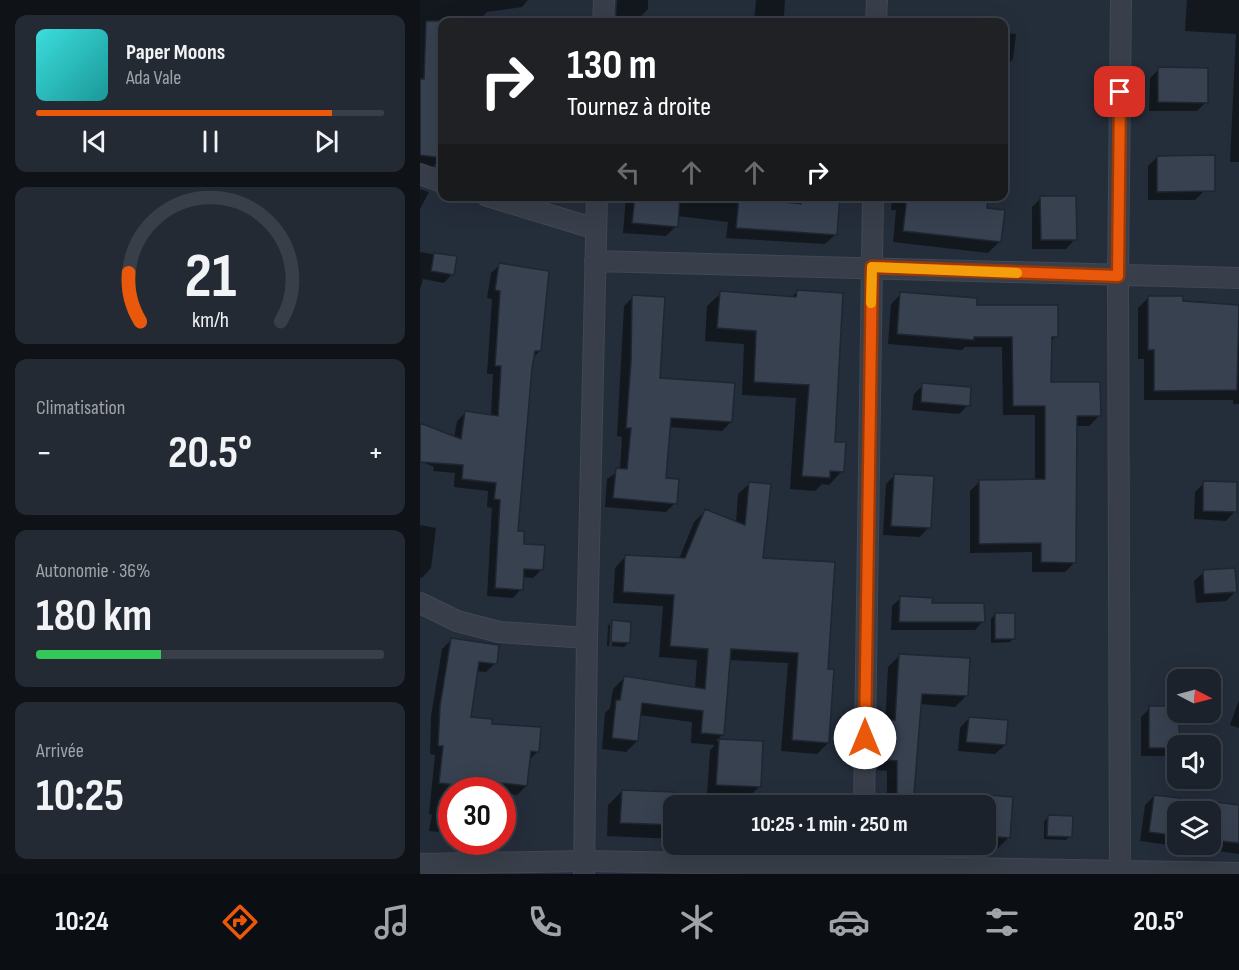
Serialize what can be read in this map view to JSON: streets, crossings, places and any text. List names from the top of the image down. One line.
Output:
{"north":"right","page":{"turn":["130 m","Tournez à droite"],"song":["Paper Moons","Ada Vale"],"tile":["Climatisation",["Autonomie · 36%","180 km"],["Arrivée","10:25"]],"heat":["−","20.5°","+"],"limit":"30","trip":"10:25 · 1 min · 250 m","tabs":["10:24","20.5°"],"gauge":["21","km/h"]}}
